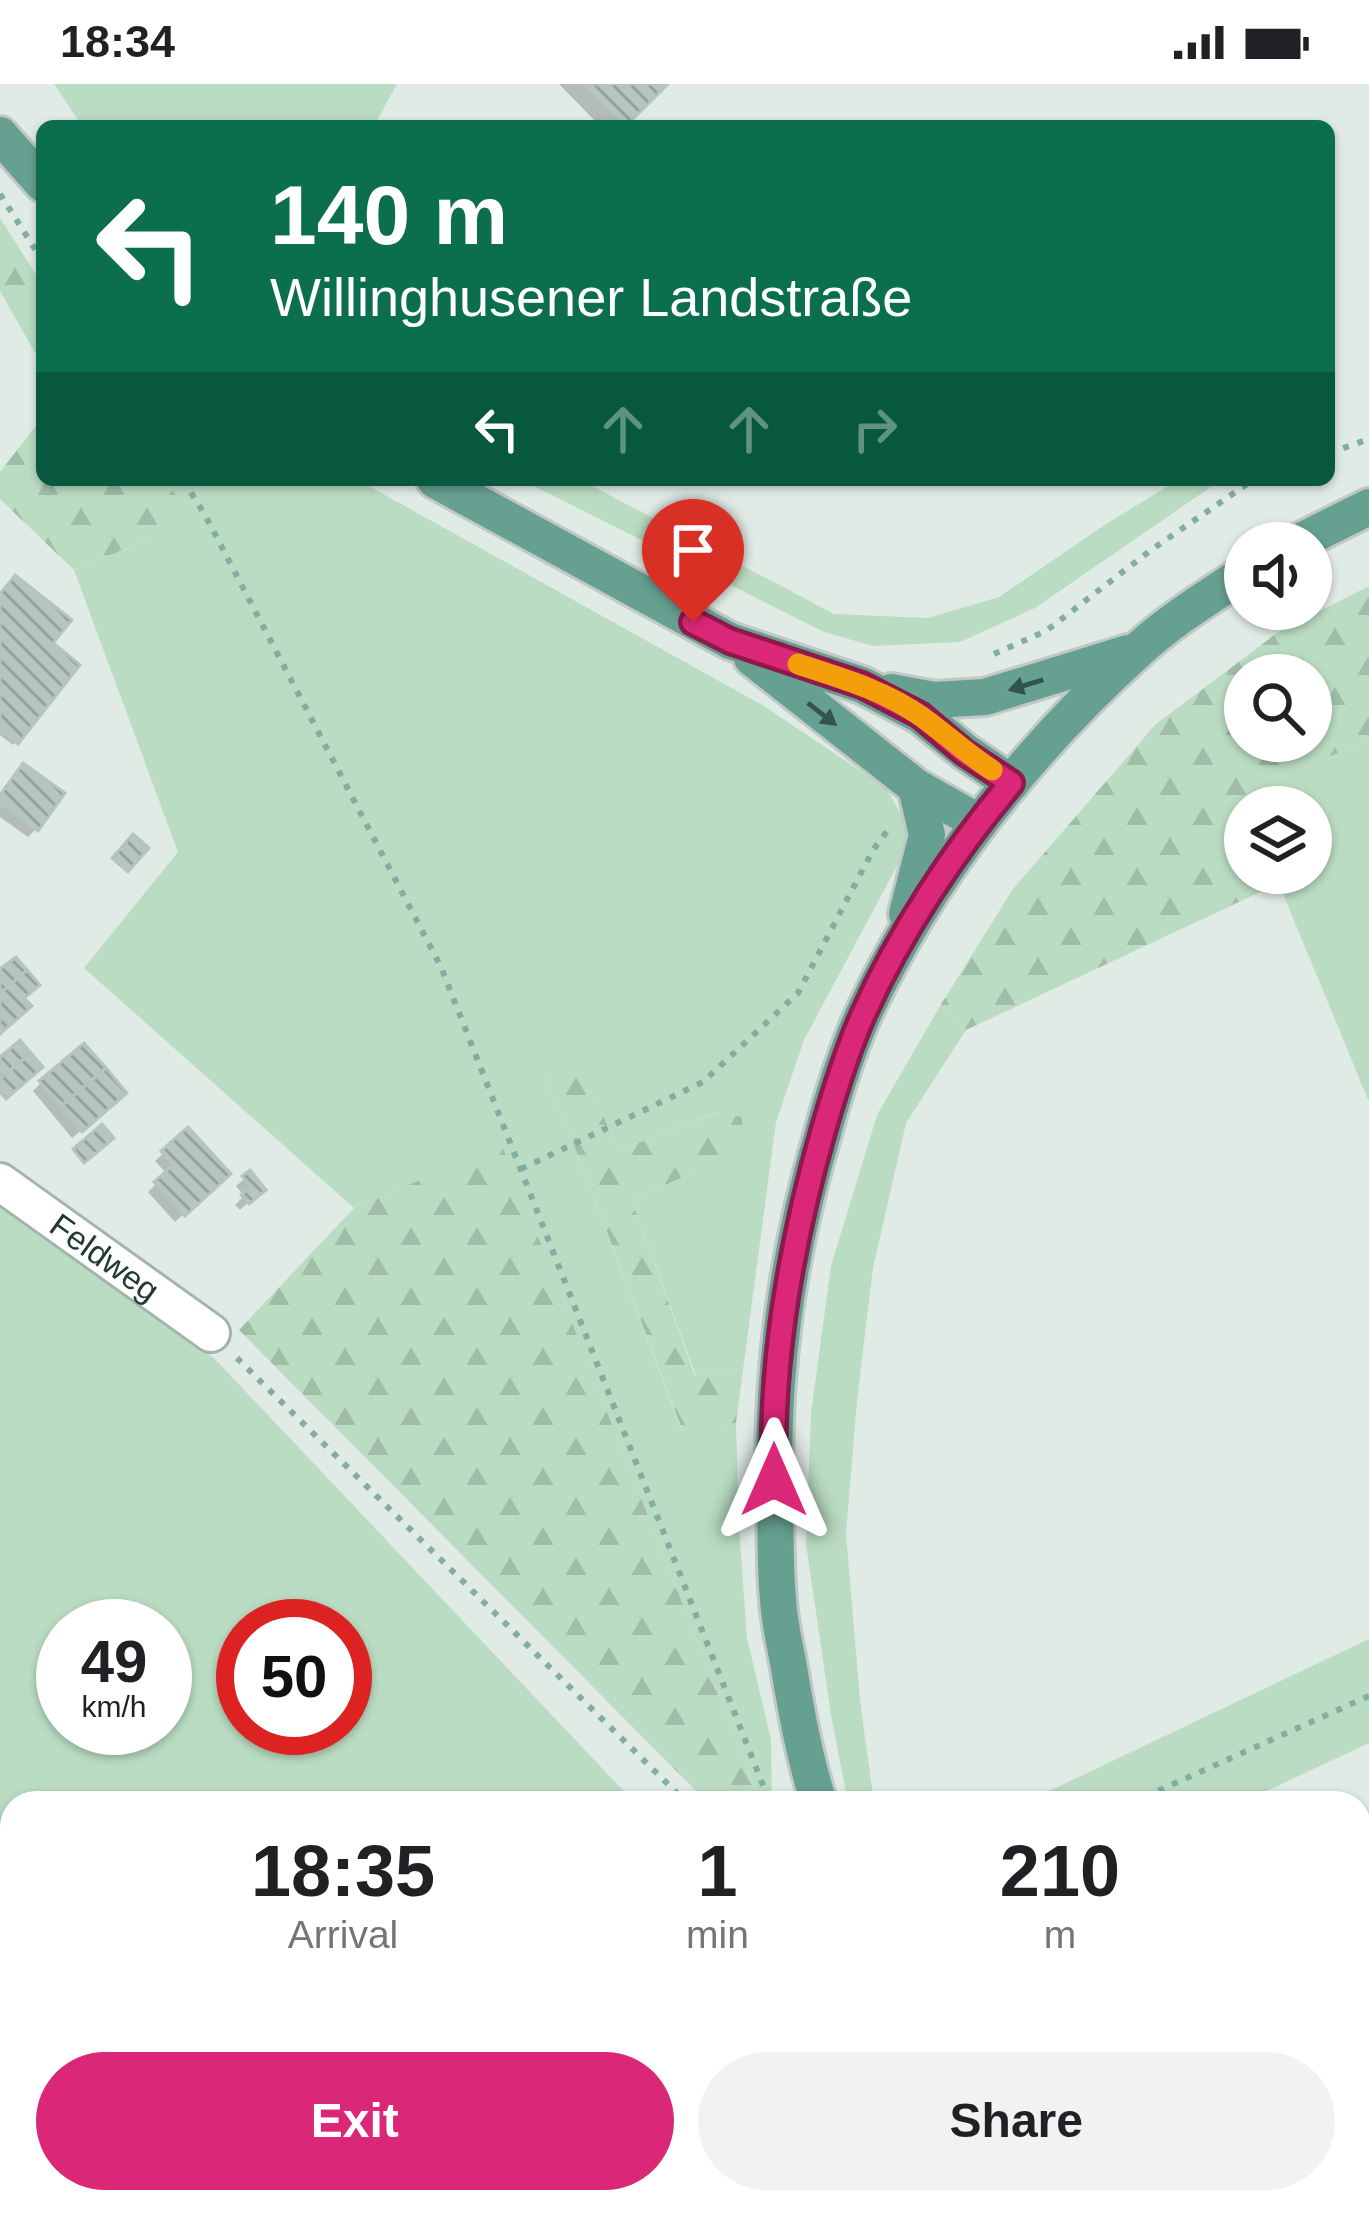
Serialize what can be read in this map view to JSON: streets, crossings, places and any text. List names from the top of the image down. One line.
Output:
{"streets":{"street":["Feldweg"]},"page":{"status":"18:34","turn":["140 m","Willinghusener Landstraße"],"speed":"49 km/h","limit":"50","eta":["18:35","Arrival","1","min","210","m"],"buttons":["Exit","Share"]}}
